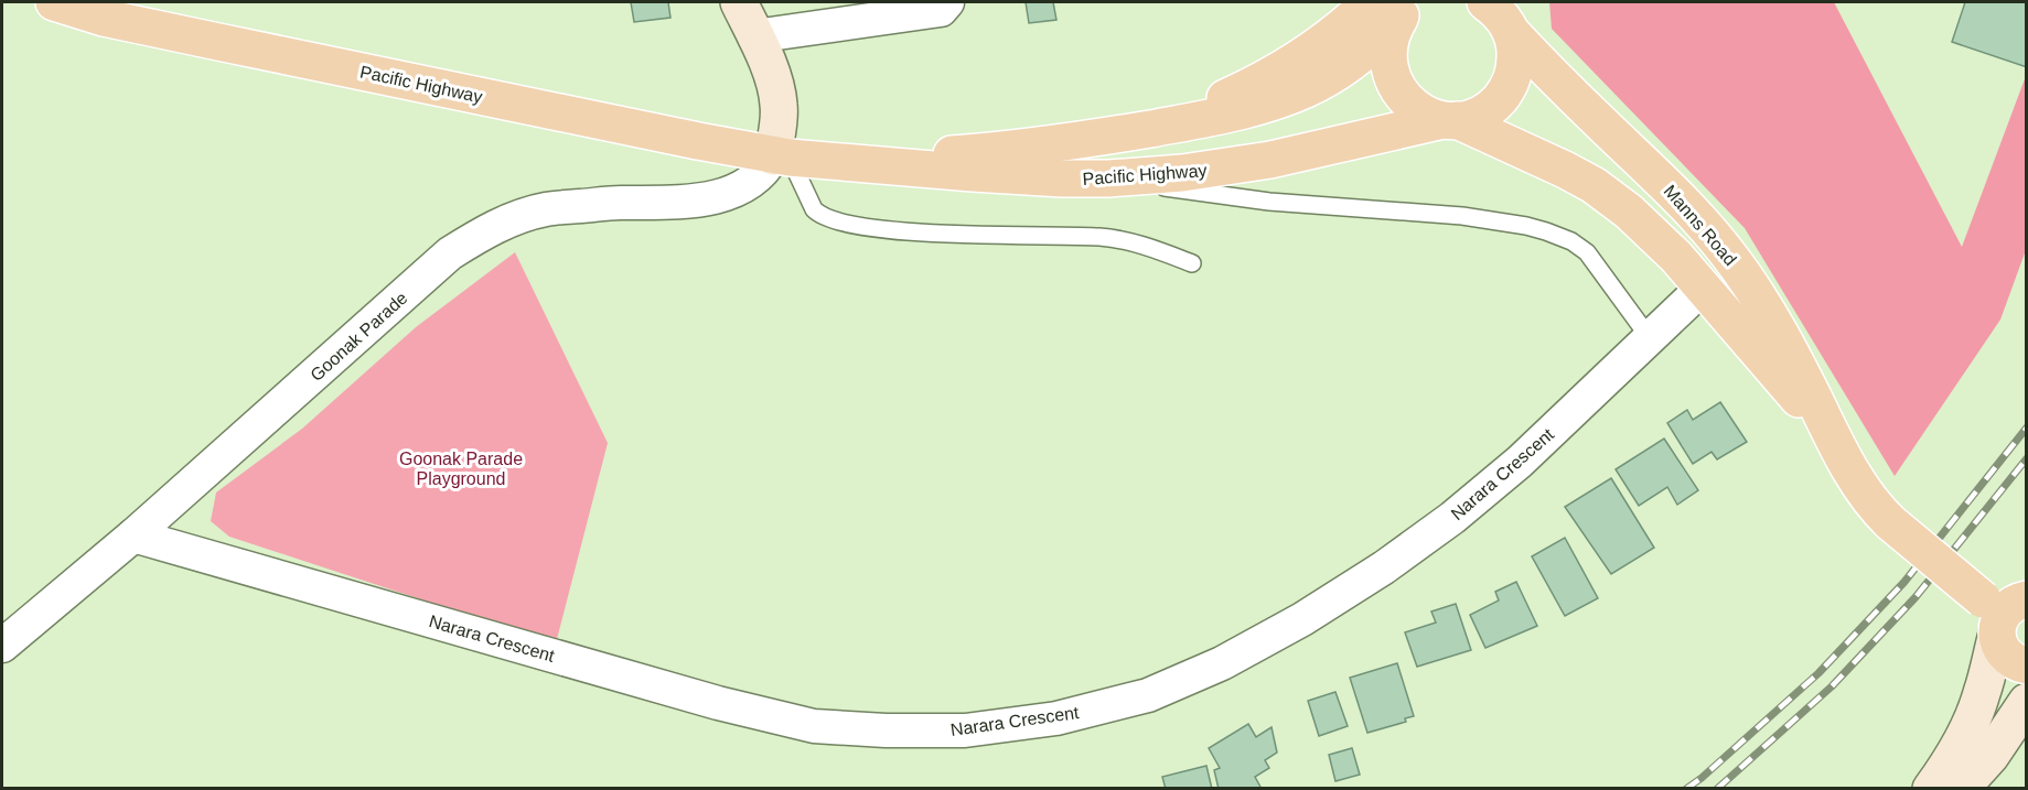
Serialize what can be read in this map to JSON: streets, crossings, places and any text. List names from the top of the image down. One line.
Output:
{"streets":{"main road":["Pacific Highway","Manns Road"],"street":["Goonak Parade","Narara Crescent"]},"crossings":[["Pacific Highway","Manns Road"],["Pacific Highway","Goonak Parade"],["Manns Road","Narara Crescent"],["Goonak Parade","Narara Crescent"]],"parks":["Goonak Parade Playground"]}
